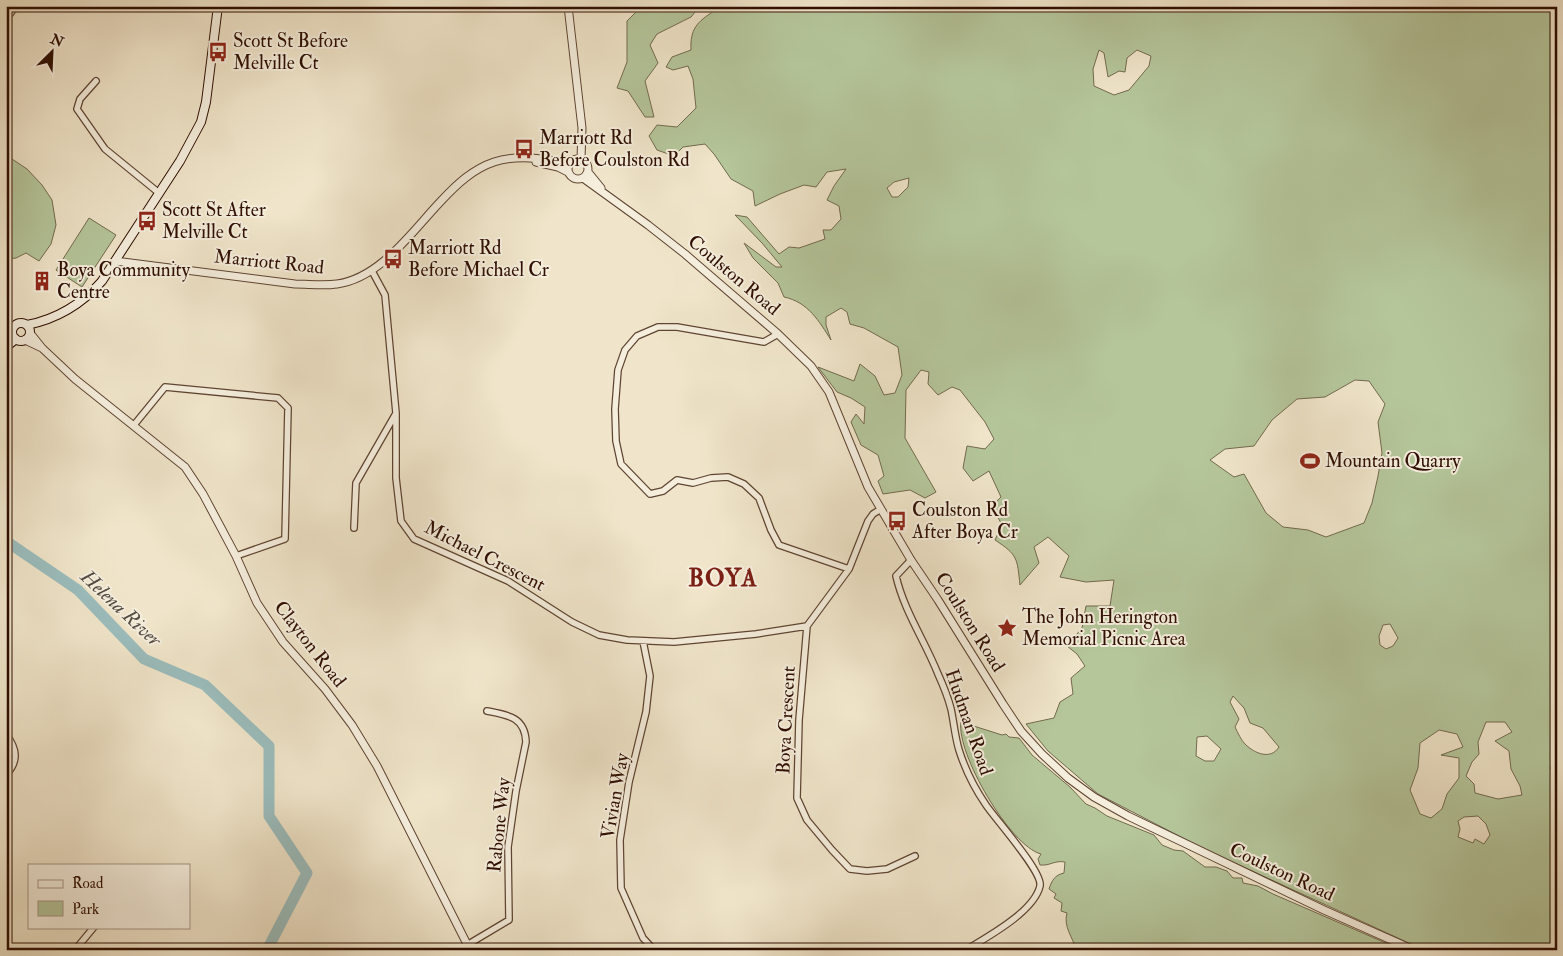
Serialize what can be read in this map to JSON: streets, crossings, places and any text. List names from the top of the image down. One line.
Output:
{"streets":{"street":["Marriott Road","Coulston Road","Michael Crescent","Clayton Road","Boya Crescent","Hudman Road","Vivian Way","Rabone Way"]},"crossings":[["Marriott Road","Coulston Road"],["Marriott Road","Michael Crescent"],["Coulston Road","Hudman Road"],["Michael Crescent","Boya Crescent"],["Michael Crescent","Vivian Way"],["Clayton Road","Rabone Way"]],"districts":["BOYA"],"water":["Helena River"],"places":{"bus stop":["Scott St Before Melville Ct","Marriott Rd Before Coulston Rd","Scott St After Melville Ct","Marriott Rd Before Michael Cr","Coulston Rd After Boya Cr"],"building":["Boya Community Centre"],"sports":["Mountain Quarry"],"place":["The John Herington Memorial Picnic Area"]},"legend":["Road","Park"],"north":"top right"}
